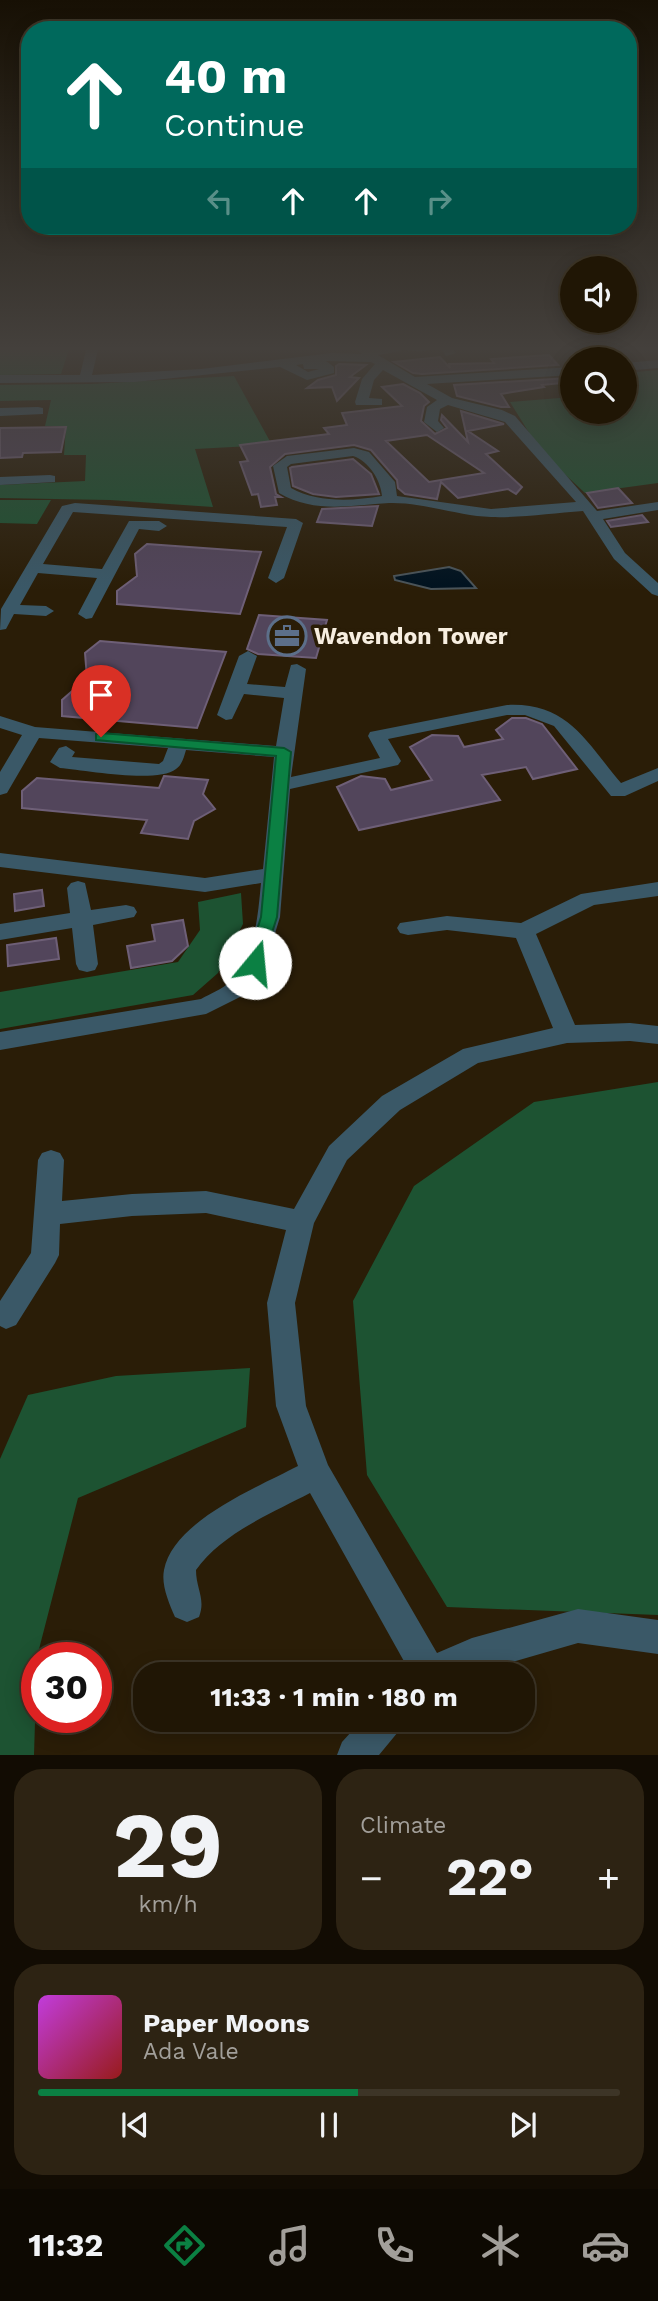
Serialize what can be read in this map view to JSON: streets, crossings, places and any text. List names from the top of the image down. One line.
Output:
{"places":{"office":["Wavendon Tower"]},"page":{"turn":["40 m","Continue"],"limit":"30","trip":"11:33 · 1 min · 180 m","tile":[["29","km/h"],"Climate"],"heat":["−","22°","+"],"song":["Paper Moons","Ada Vale"],"tabs":"11:32"}}
